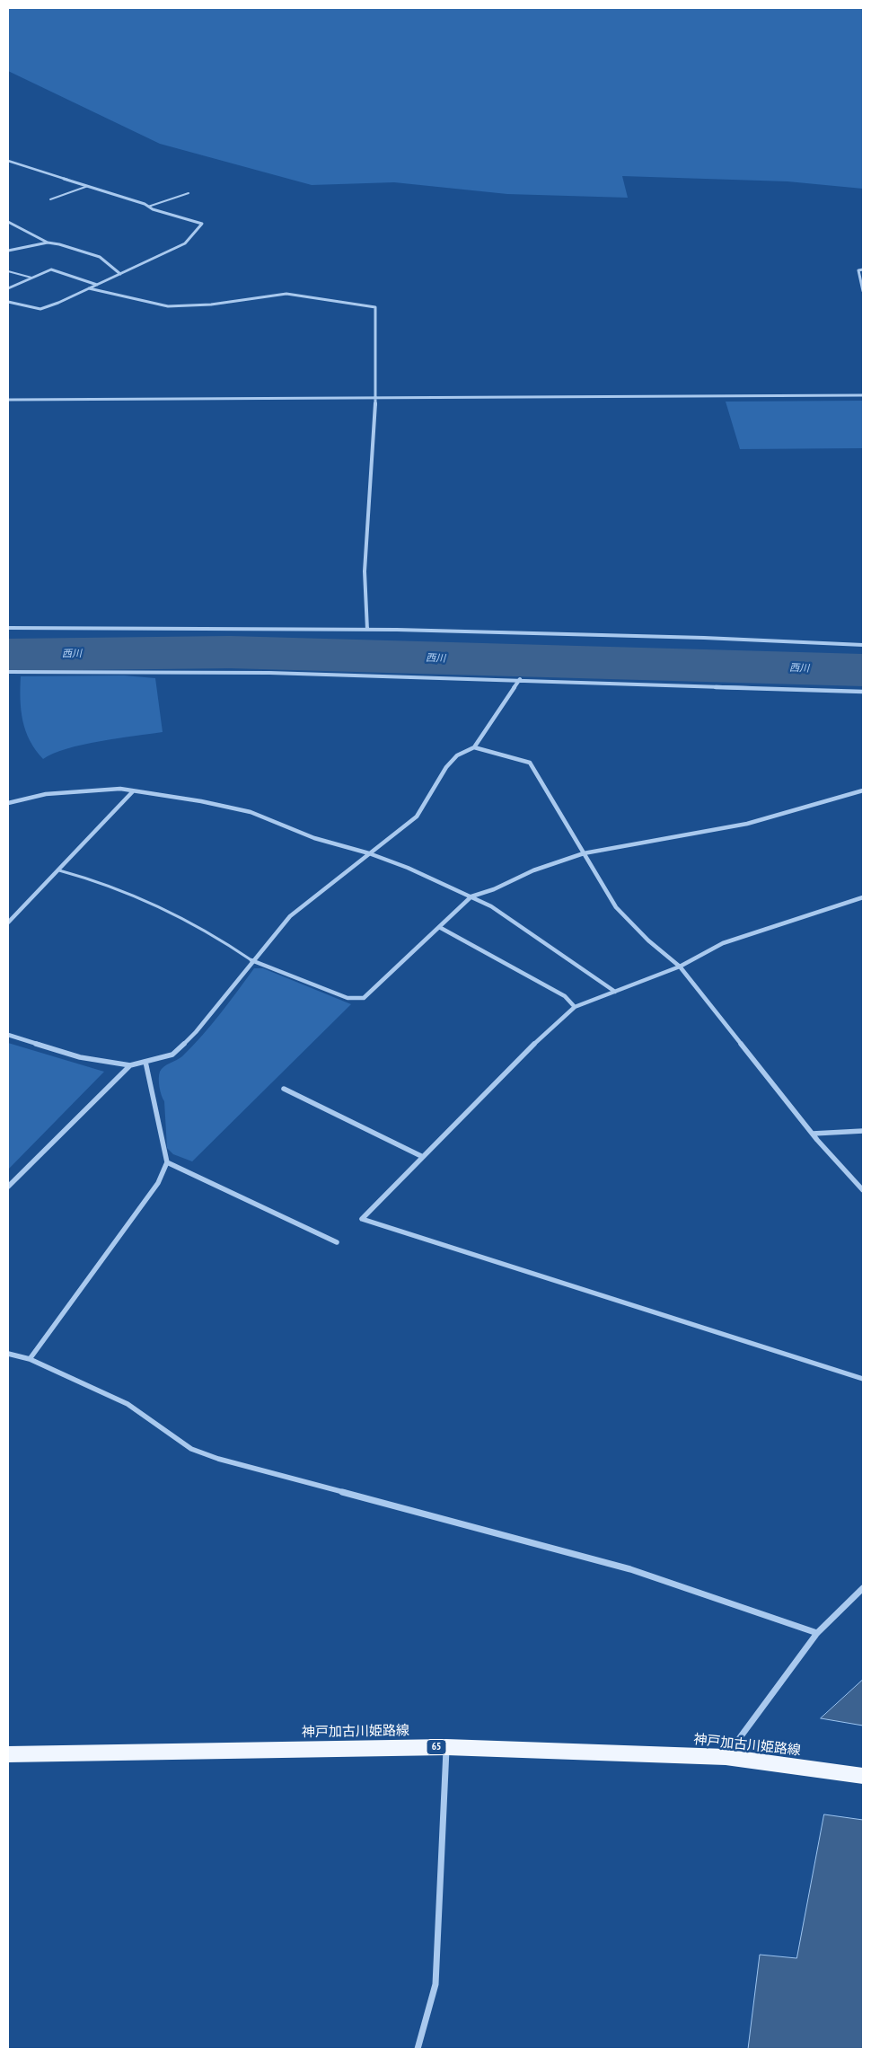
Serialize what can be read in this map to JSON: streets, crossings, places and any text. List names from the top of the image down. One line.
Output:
{"streets":{"main road":["神戸加古川姫路線","65"]},"water":["西川"]}
